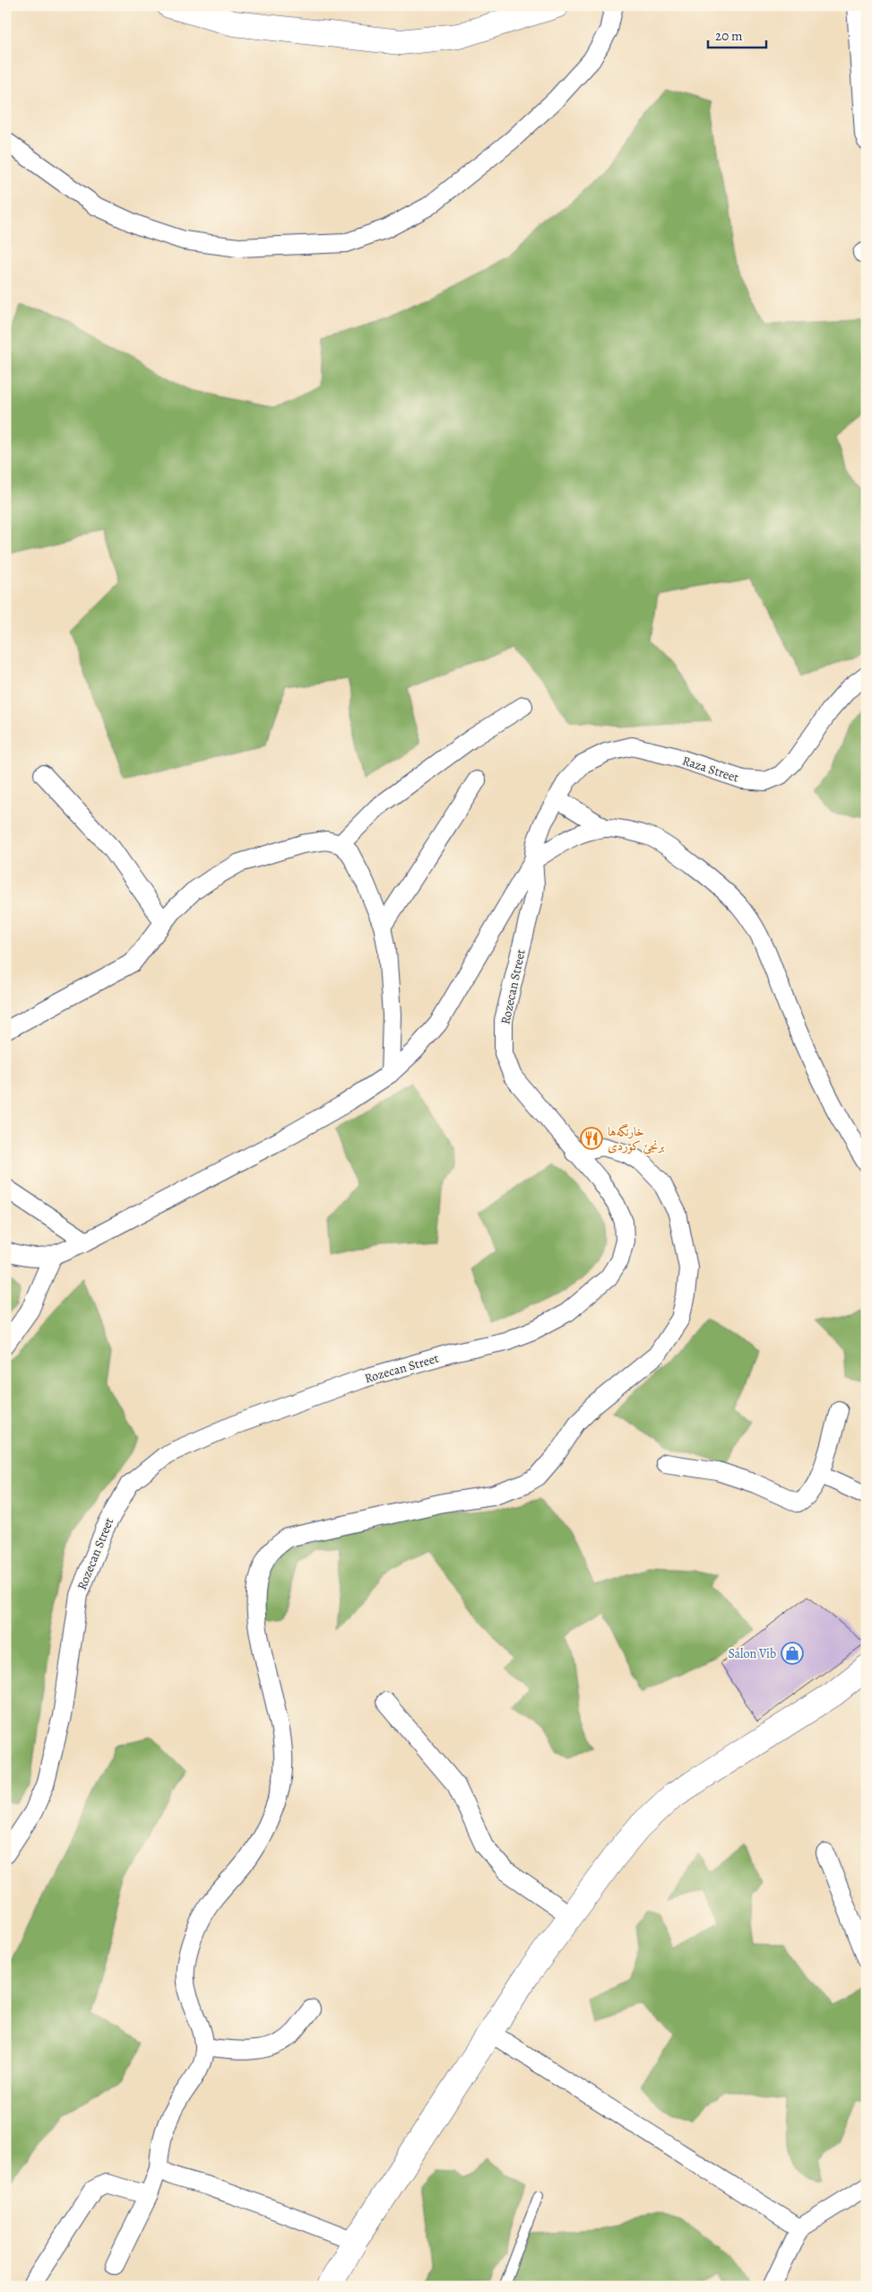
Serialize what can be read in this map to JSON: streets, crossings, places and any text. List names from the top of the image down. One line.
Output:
{"streets":{"street":["Raza Street","Rozecan Street"]},"crossings":[["Raza Street","Rozecan Street"]],"places":{"restaurant":["خارنگەها برنجێ کوردی"],"shop":["Salon Vib"]},"scale_bar":"20 m"}
